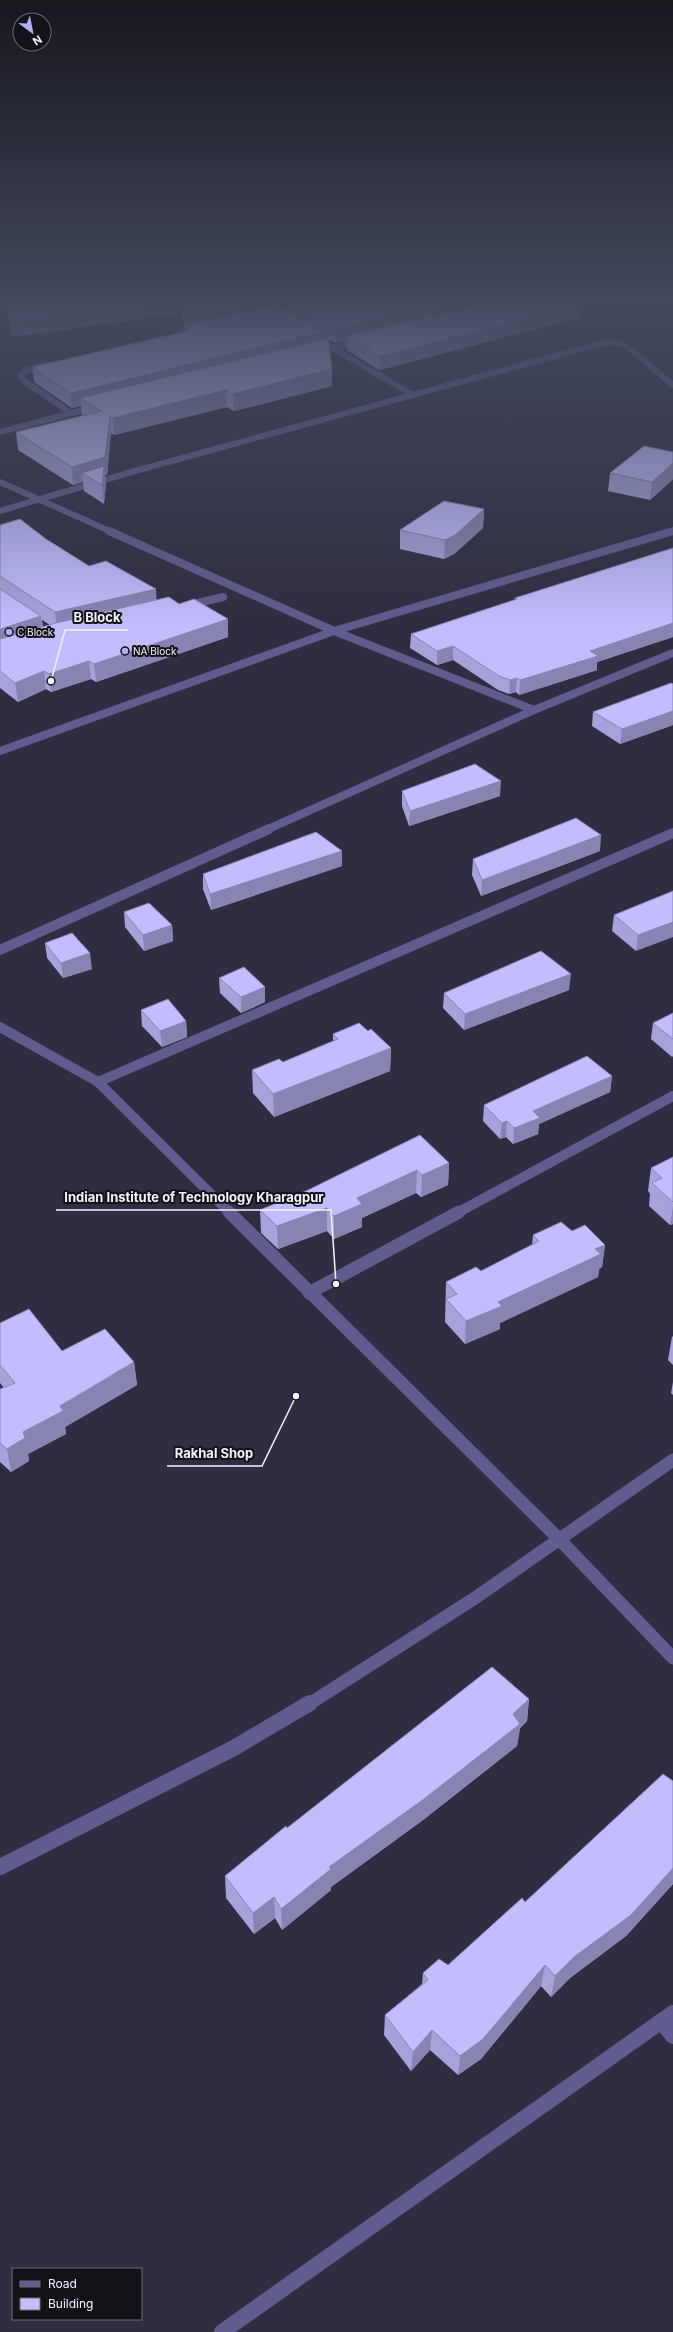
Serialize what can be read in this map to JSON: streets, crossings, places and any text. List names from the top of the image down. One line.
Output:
{"places":["C Block","NA Block","B Block","Indian Institute of Technology Kharagpur","Rakhal Shop"],"legend":["Road","Building"],"north":"bottom right"}
